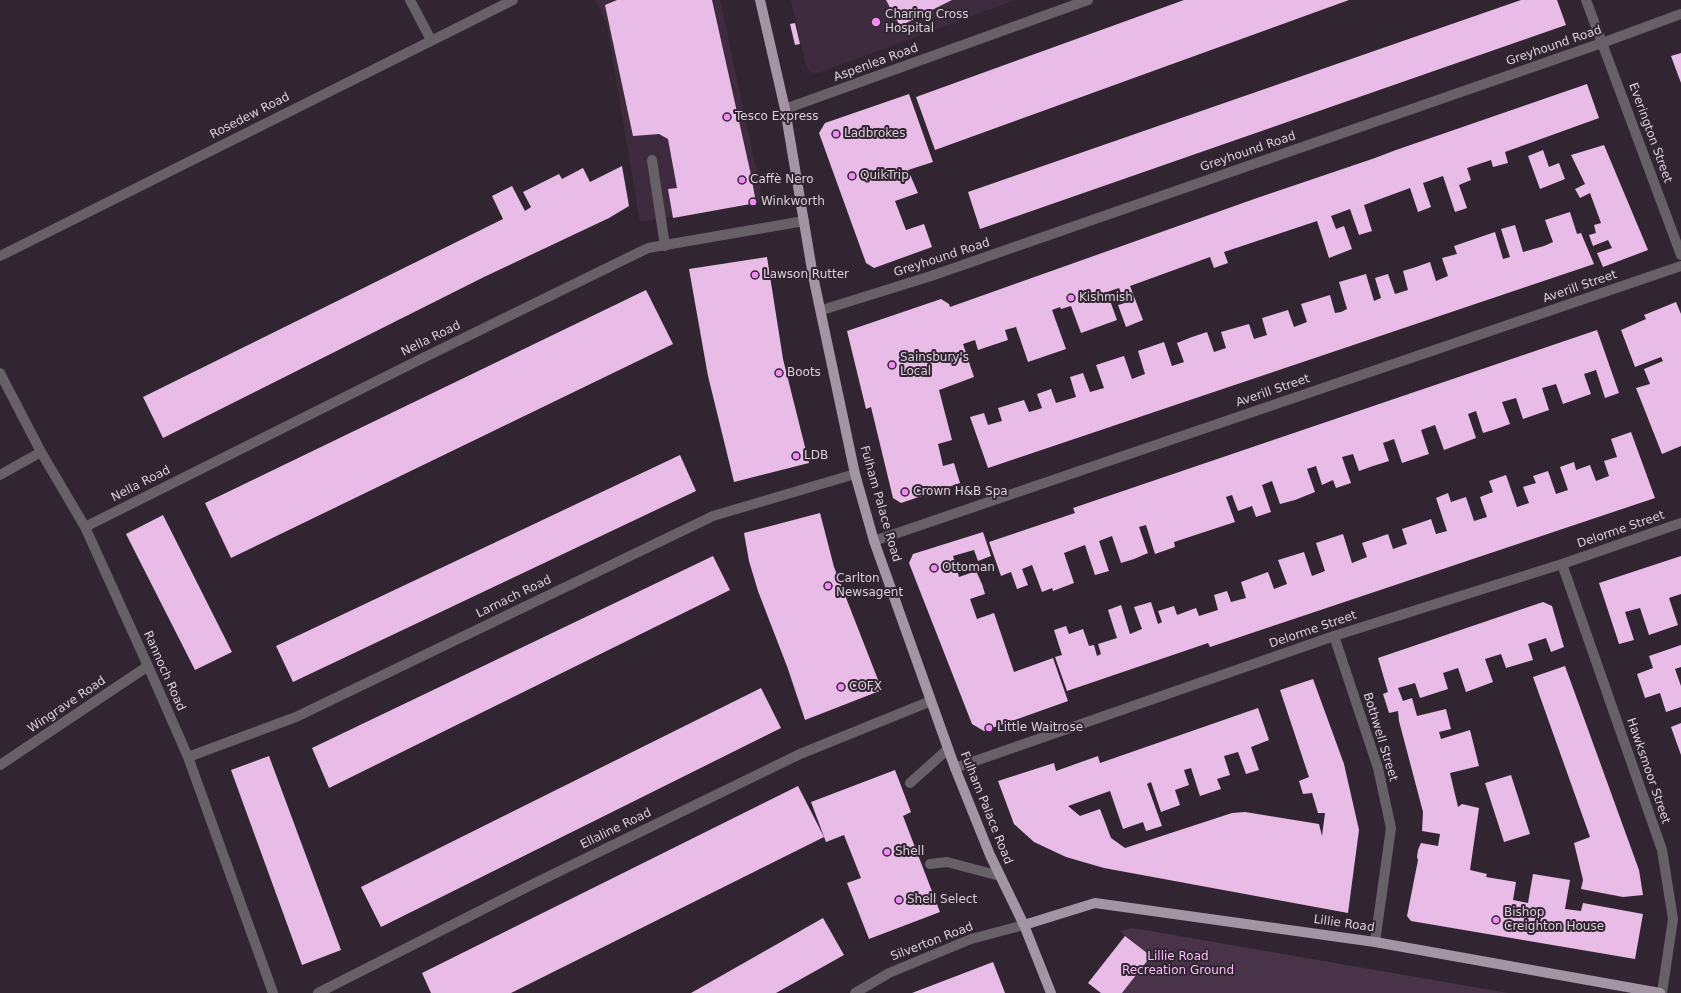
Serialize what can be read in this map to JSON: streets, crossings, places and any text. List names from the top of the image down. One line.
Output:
{"streets":{"main road":["Fulham Palace Road","Lillie Road"],"street":["Greyhound Road","Aspenlea Road","Rosedew Road","Everington Street","Averill Street","Nella Road","Delorme Street","Larnach Road","Rannoch Road","Wingrave Road","Bothwell Street","Hawksmoor Street","Ellaline Road","Silverton Road"]},"crossings":[["Greyhound Road","Everington Street"],["Greyhound Road","Fulham Palace Road"],["Aspenlea Road","Fulham Palace Road"],["Averill Street","Fulham Palace Road"],["Nella Road","Fulham Palace Road"],["Nella Road","Rannoch Road"],["Fulham Palace Road","Delorme Street"],["Fulham Palace Road","Larnach Road"],["Fulham Palace Road","Ellaline Road"],["Fulham Palace Road","Lillie Road"],["Fulham Palace Road","Silverton Road"],["Delorme Street","Bothwell Street"],["Delorme Street","Hawksmoor Street"],["Larnach Road","Rannoch Road"],["Rannoch Road","Wingrave Road"],["Bothwell Street","Lillie Road"],["Hawksmoor Street","Lillie Road"],["Lillie Road","Silverton Road"]],"parks":["Lillie Road Recreation Ground"],"places":["Charing Cross Hospital","Tesco Express","Ladbrokes","QuikTrip","Caffè Nero","Winkworth","Lawson Rutter","Kishmish","Sainsbury's Local","Boots","LDB","Crown H&B Spa","Ottoman","Carlton Newsagent","COFX","Little Waitrose","Shell","Shell Select","Bishop Creighton House"]}
